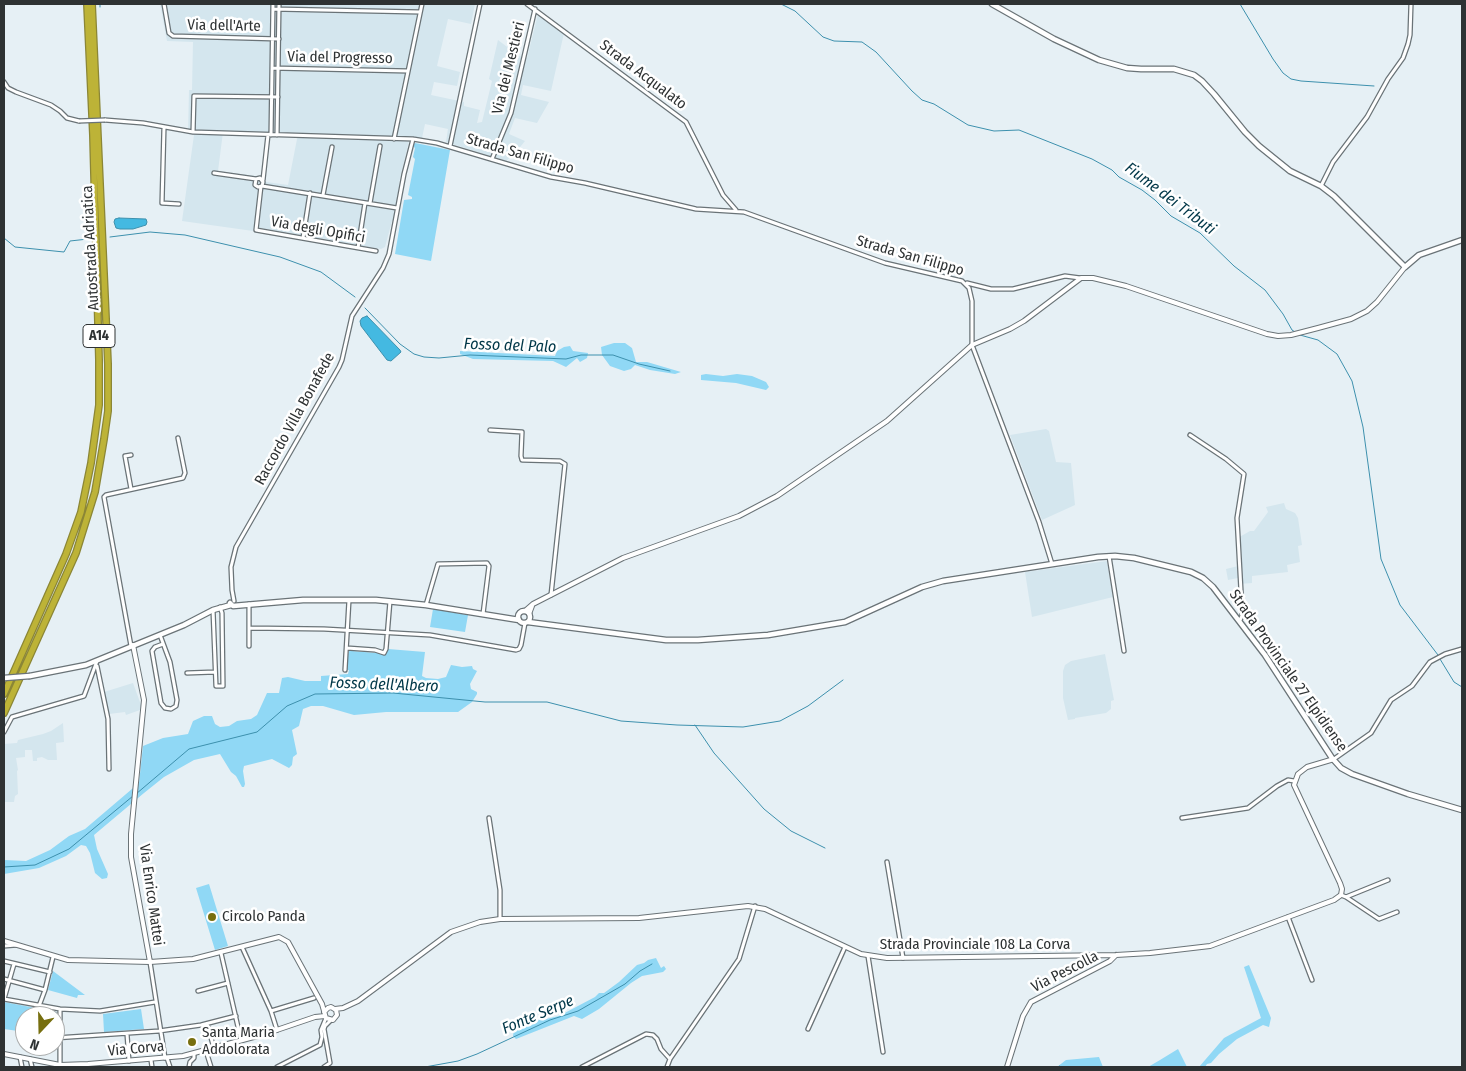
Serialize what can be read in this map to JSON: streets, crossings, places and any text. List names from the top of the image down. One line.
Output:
{"streets":{"highway":["Autostrada Adriatica","A14"],"main road":["Strada Provinciale 27 Elpidiense"],"street":["Via dell'Arte","Via del Progresso","Via dei Mestieri","Strada Acqualato","Strada San Filippo","Via degli Opifici","Raccordo Villa Bonafede","Via Enrico Mattei","Strada Provinciale 108 La Corva","Via Pescolla","Via Corva"]},"crossings":[["Via dei Mestieri","Strada Acqualato"],["Via dei Mestieri","Strada San Filippo"],["Strada Acqualato","Strada San Filippo"],["Strada San Filippo","Raccordo Villa Bonafede"],["Raccordo Villa Bonafede","Strada Provinciale 27 Elpidiense"],["Strada Provinciale 27 Elpidiense","Via Enrico Mattei"],["Via Enrico Mattei","Via Corva"],["Strada Provinciale 108 La Corva","Via Pescolla"]],"water":["Fiume dei Tributi","Fosso del Palo","Fosso dell'Albero","Fonte Serpe"],"places":["Circolo Panda","Santa Maria Addolorata"],"north":"bottom"}
